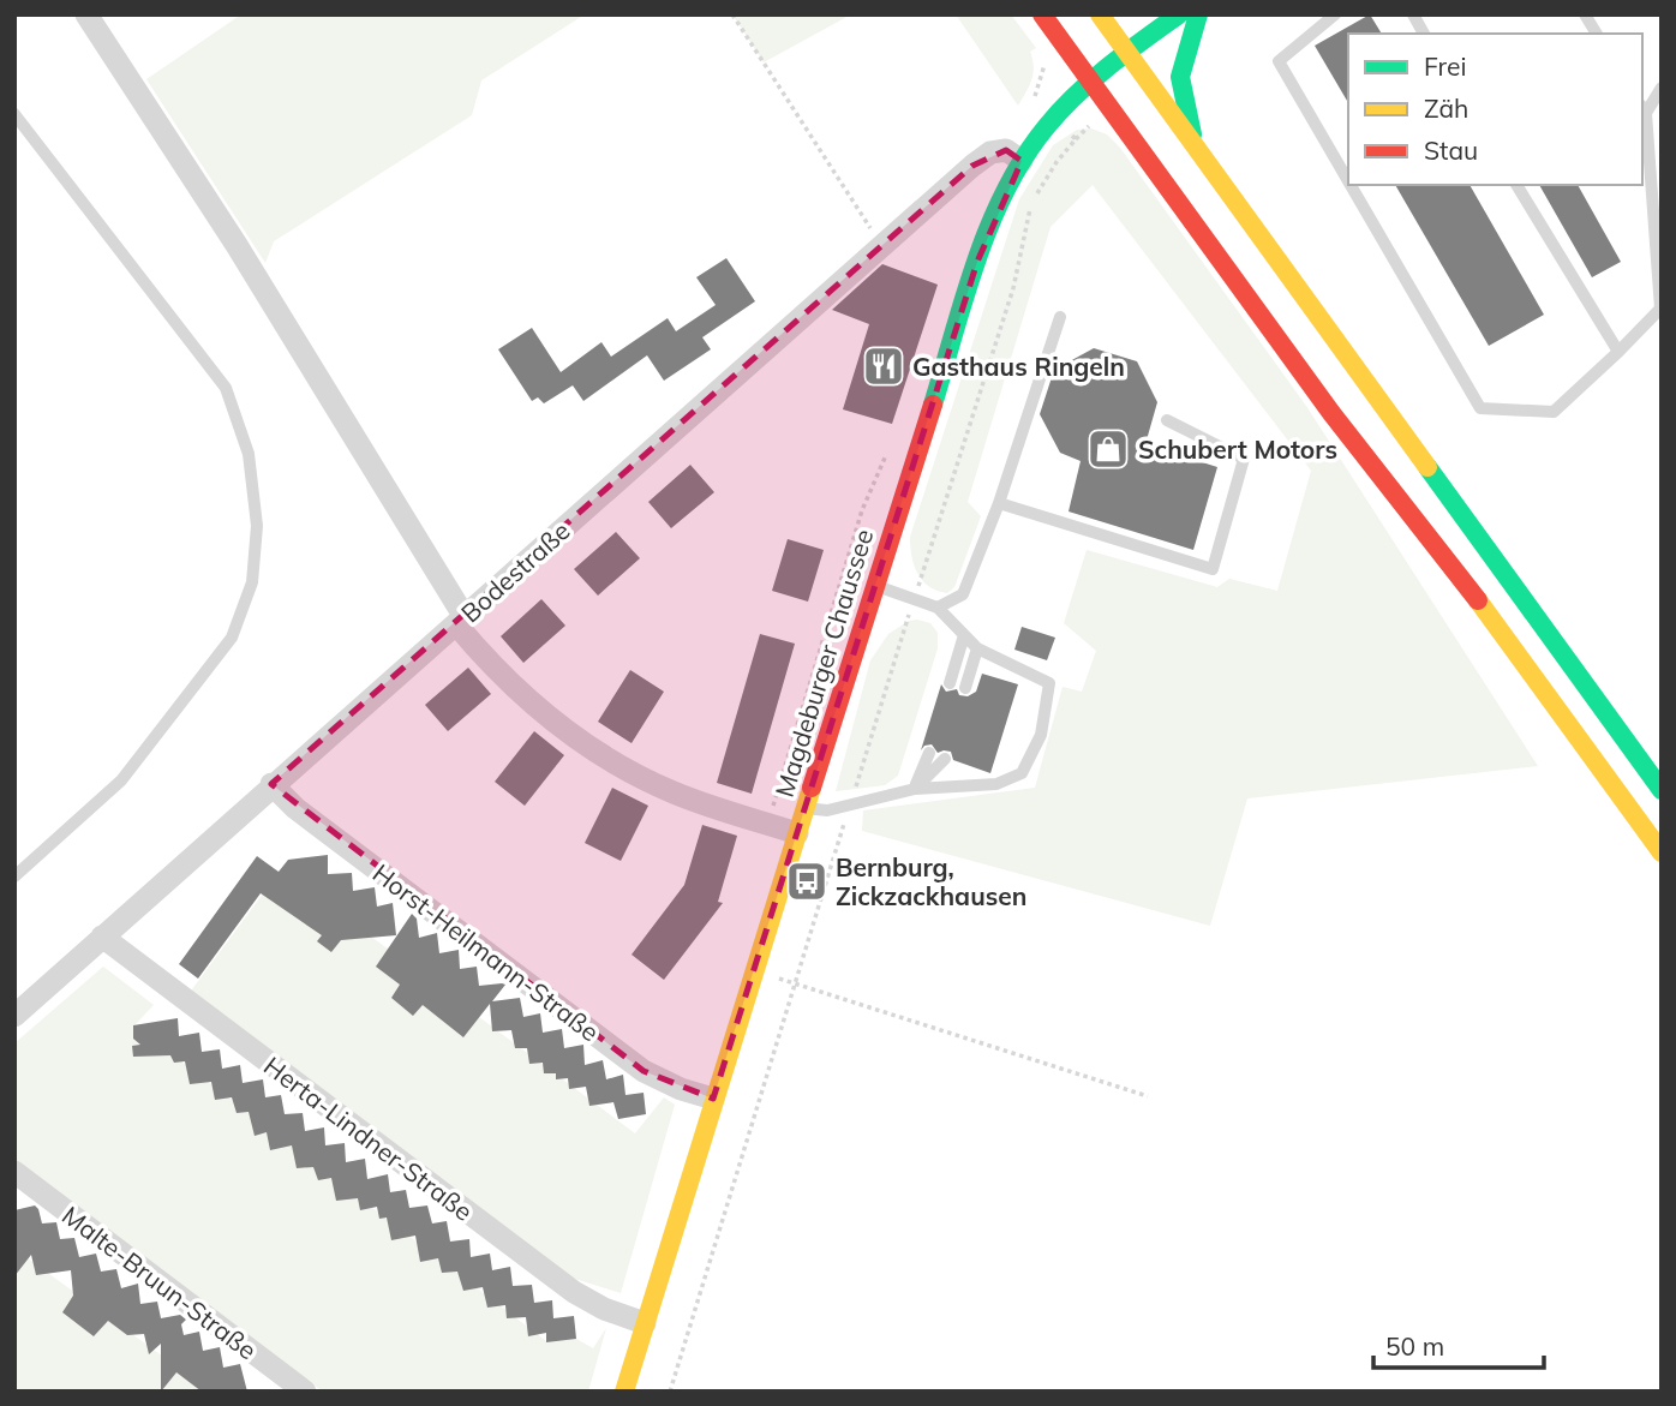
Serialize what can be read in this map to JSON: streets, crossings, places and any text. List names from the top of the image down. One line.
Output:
{"streets":{"main road":["Magdeburger Chaussee"],"street":["Bodestraße","Horst-Heilmann-Straße","Herta-Lindner-Straße","Malte-Bruun-Straße"]},"crossings":[["Bodestraße","Magdeburger Chaussee"],["Bodestraße","Horst-Heilmann-Straße"],["Bodestraße","Herta-Lindner-Straße"],["Magdeburger Chaussee","Horst-Heilmann-Straße"],["Magdeburger Chaussee","Herta-Lindner-Straße"]],"places":{"restaurant":["Gasthaus Ringeln"],"shop":["Schubert Motors"],"bus stop":["Bernburg, Zickzackhausen"]},"legend":["Frei","Zäh","Stau"],"scale_bar":"50 m"}
